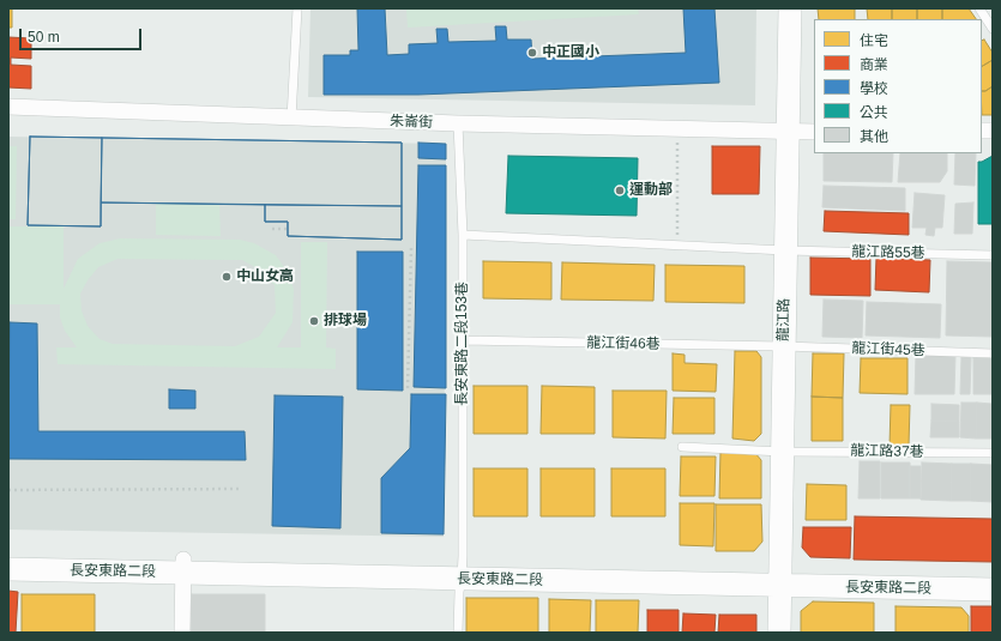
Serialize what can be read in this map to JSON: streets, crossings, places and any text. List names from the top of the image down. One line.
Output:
{"streets":{"street":["朱崙街","龍江路","長安東路二段"],"lane":["龍江路55巷","長安東路二段153巷","龍江街46巷","龍江街45巷","龍江路37巷"]},"crossings":[["朱崙街","龍江路"],["朱崙街","長安東路二段153巷"],["龍江路55巷","龍江路"],["龍江路55巷","長安東路二段153巷"],["龍江路","龍江街46巷"],["龍江路","龍江街45巷"],["龍江路","龍江路37巷"],["龍江路","長安東路二段"],["長安東路二段153巷","龍江街46巷"],["長安東路二段153巷","長安東路二段"],["龍江街46巷","龍江街45巷"]],"places":["中正國小","運動部","中山女高","排球場"],"legend":["住宅","商業","學校","公共","其他"],"scale_bar":"50 m"}
